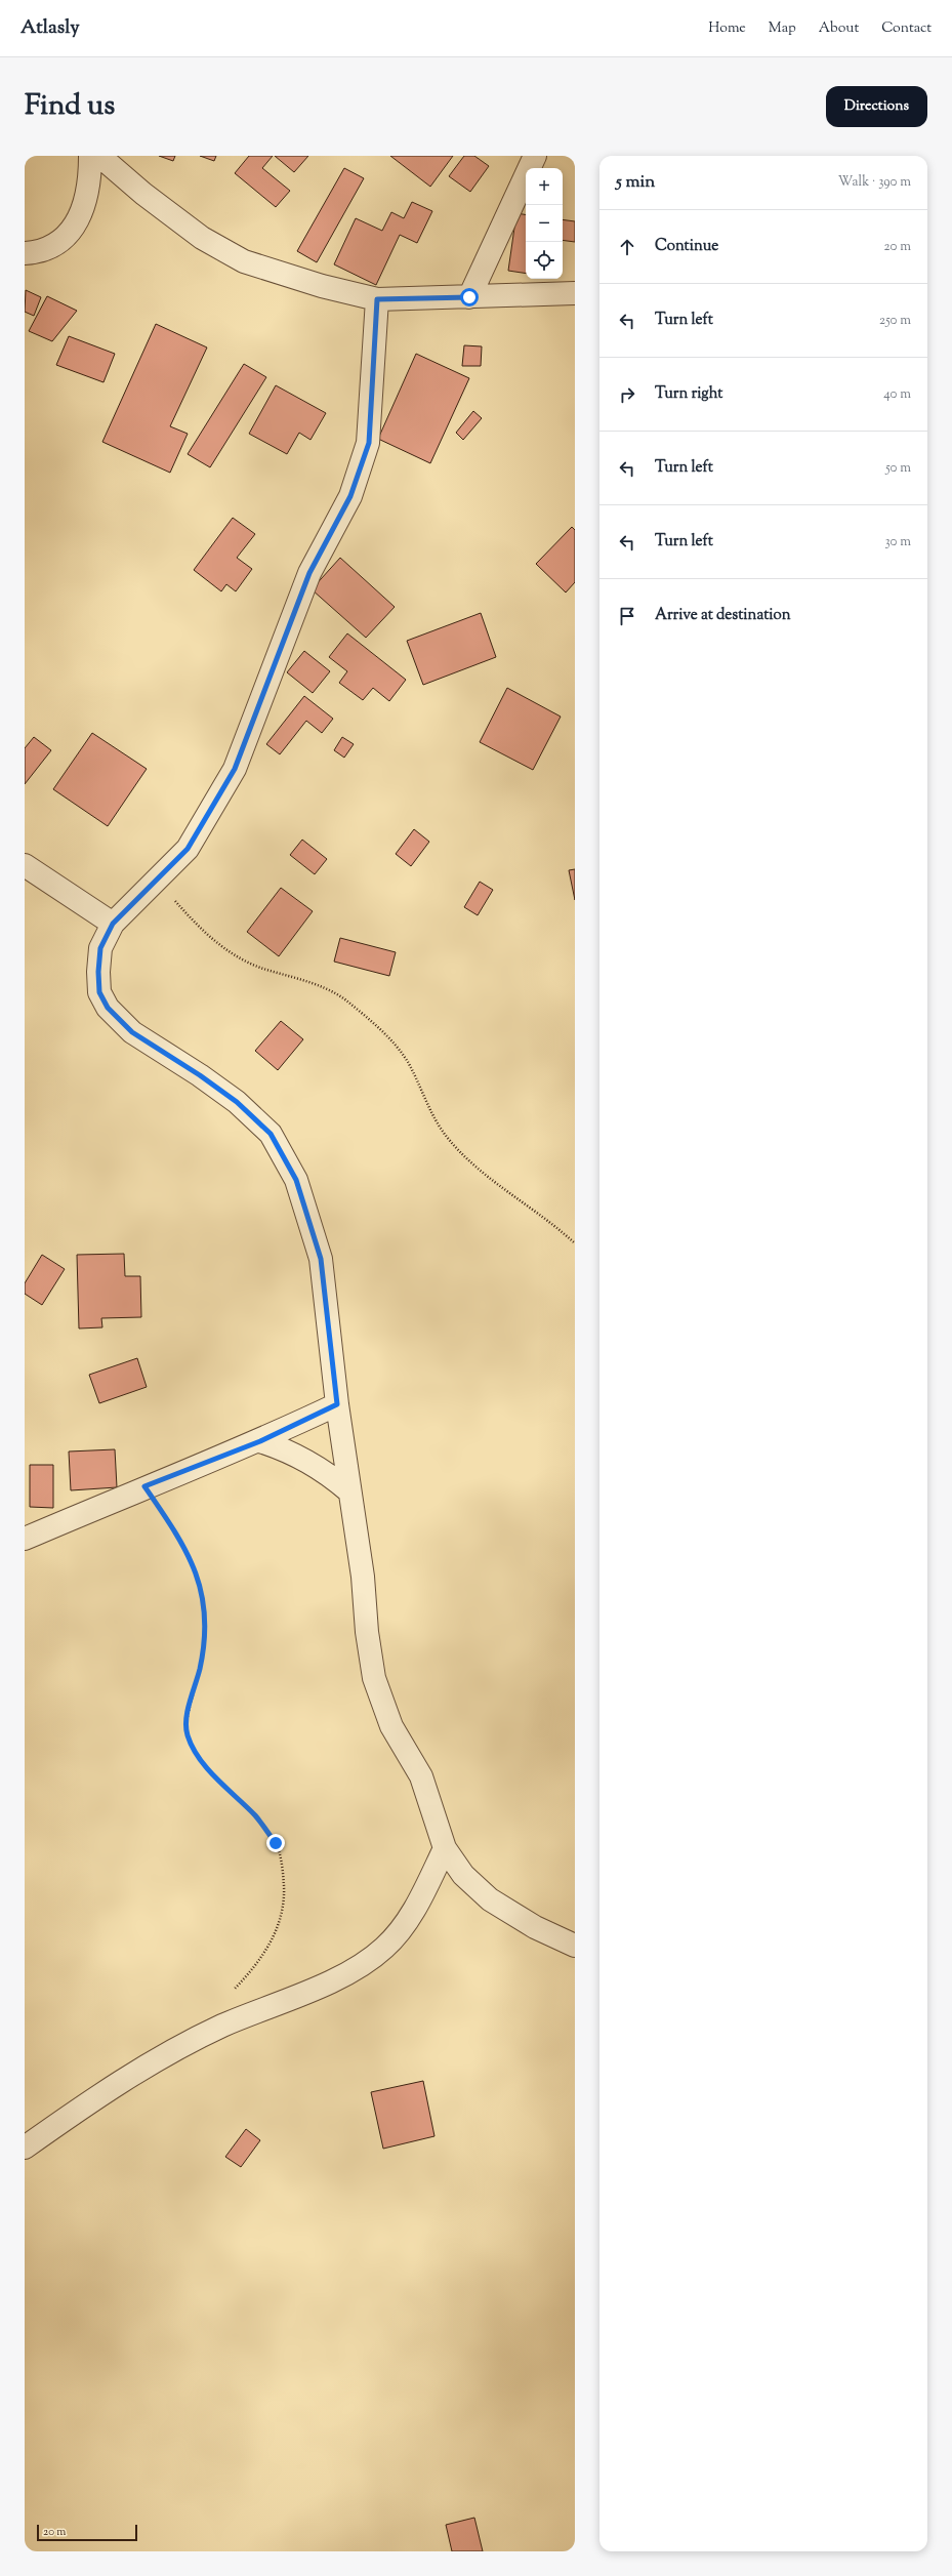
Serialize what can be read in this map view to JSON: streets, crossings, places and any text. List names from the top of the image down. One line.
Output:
{"scale_bar":"20 m","page":{"header":"Atlasly","nav":["Home","Map","About","Contact"],"title":"Find us","buttons":"Directions","heading":["5 min","Walk · 390 m"],"map_buttons":["+","−"],"list":[["Continue","20 m"],["Turn left","250 m"],["Turn right","40 m"],["Turn left","50 m"],["Turn left","30 m"],"Arrive at destination"],"scale":"20 m"}}
